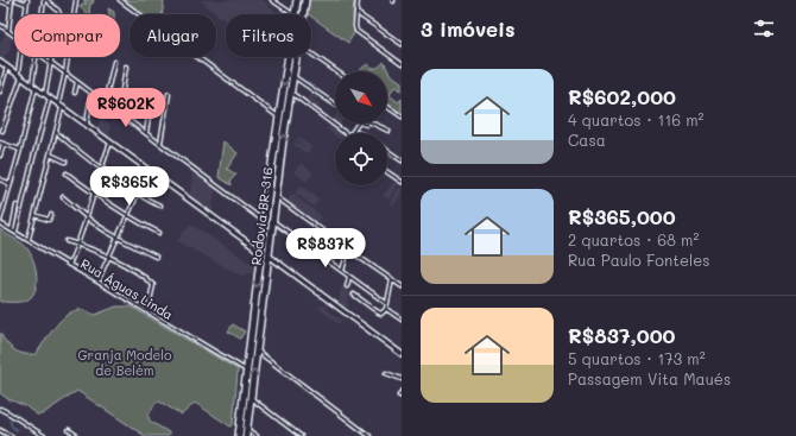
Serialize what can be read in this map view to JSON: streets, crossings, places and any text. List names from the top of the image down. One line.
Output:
{"streets":{"highway":["Rodovia BR-316"],"street":["Rua Águas Linda"]},"crossings":[["Rodovia BR-316","Rua Águas Linda"]],"parks":["Granja Modelo de Belém"],"north":"bottom right","page":{"heading":"3 imóveis","chip":["Comprar","Alugar","Filtros"],"list":[{"name":"R$602,000","note":"4 quartos · 116 m² · Casa"},{"name":"R$365,000","note":"2 quartos · 68 m² · Rua Paulo Fonteles"},{"name":"R$837,000","note":"5 quartos · 173 m² · Passagem Vita Maués"}],"price":["R$602K","R$365K","R$837K"]}}
